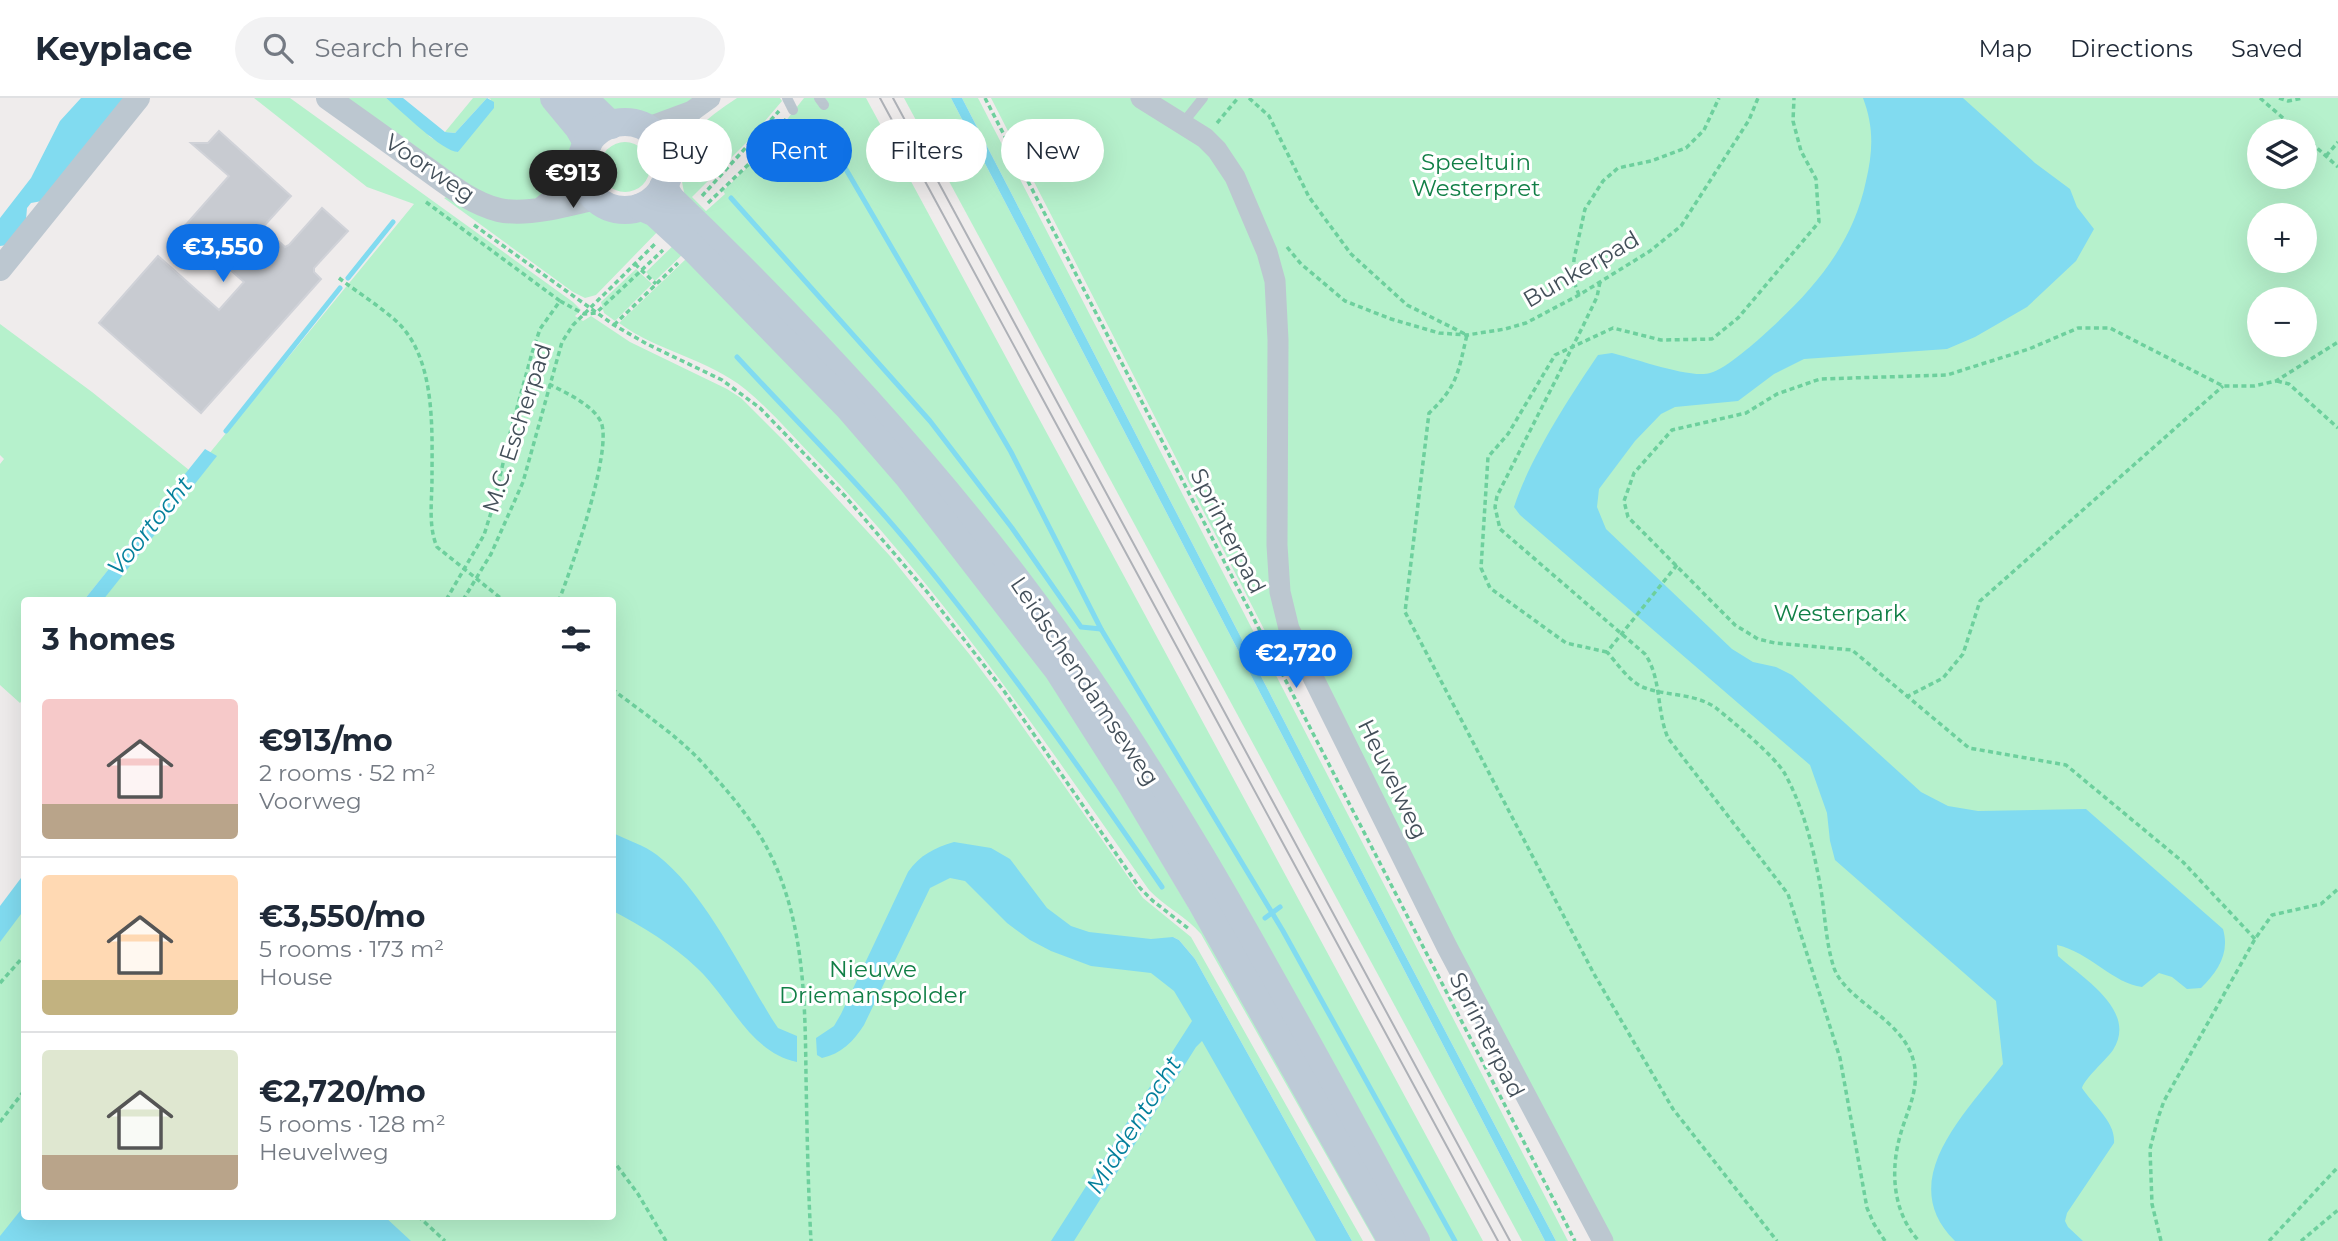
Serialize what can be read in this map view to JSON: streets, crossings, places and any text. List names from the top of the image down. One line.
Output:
{"streets":{"main road":["Leidschendamseweg"],"street":["Voorweg","Heuvelweg"],"path":["Bunkerpad","M.C. Escherpad","Sprinterpad"]},"water":["Voortocht","Middentocht"],"parks":["Speeltuin Westerpret","Westerpark","Nieuwe Driemanspolder"],"page":{"header":"Keyplace","search":"Search here","nav":["Map","Directions","Saved"],"map_buttons":["+","−"],"chip":["Buy","Rent","Filters","New"],"price":["€913","€3,550","€2,720"],"heading":"3 homes","list":[{"name":"€913/mo","note":"2 rooms · 52 m² · Voorweg"},{"name":"€3,550/mo","note":"5 rooms · 173 m² · House"},{"name":"€2,720/mo","note":"5 rooms · 128 m² · Heuvelweg"}]}}
